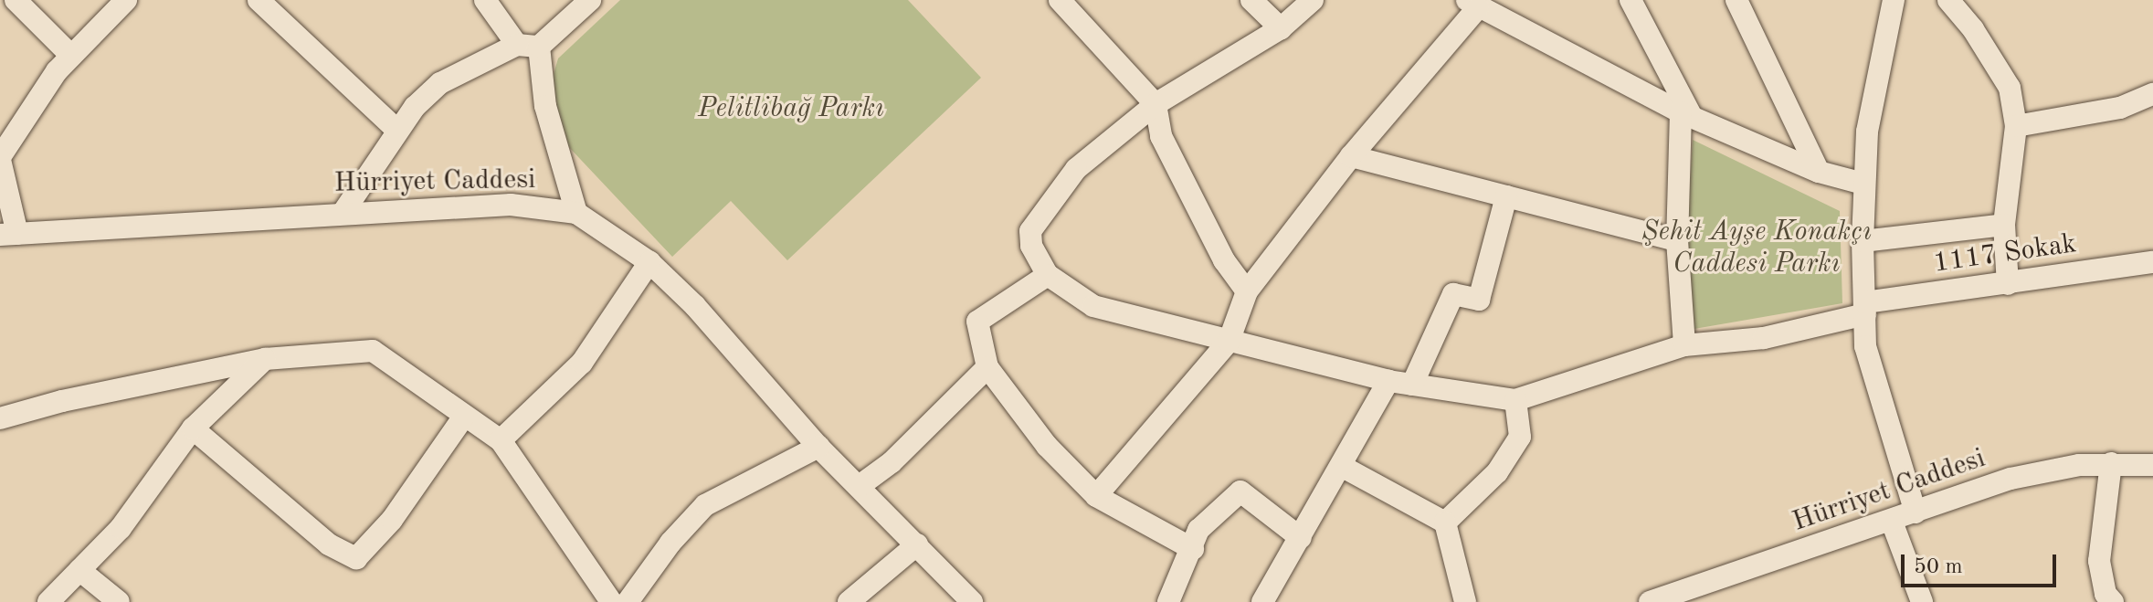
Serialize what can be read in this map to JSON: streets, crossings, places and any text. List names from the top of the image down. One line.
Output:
{"streets":{"street":["Hürriyet Caddesi","1117 Sokak"]},"parks":["Pelitlibağ Parkı","Şehit Ayşe Konakçı Caddesi Parkı"],"scale_bar":"50 m"}
